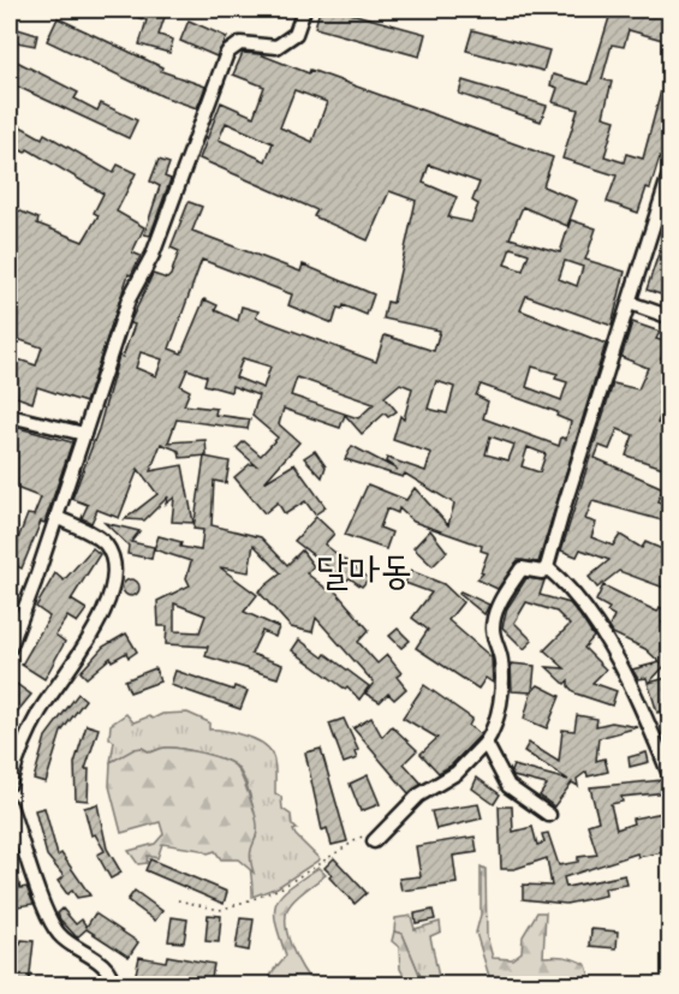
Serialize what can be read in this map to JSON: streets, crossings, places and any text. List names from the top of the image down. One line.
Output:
{"districts":["달마동"]}
